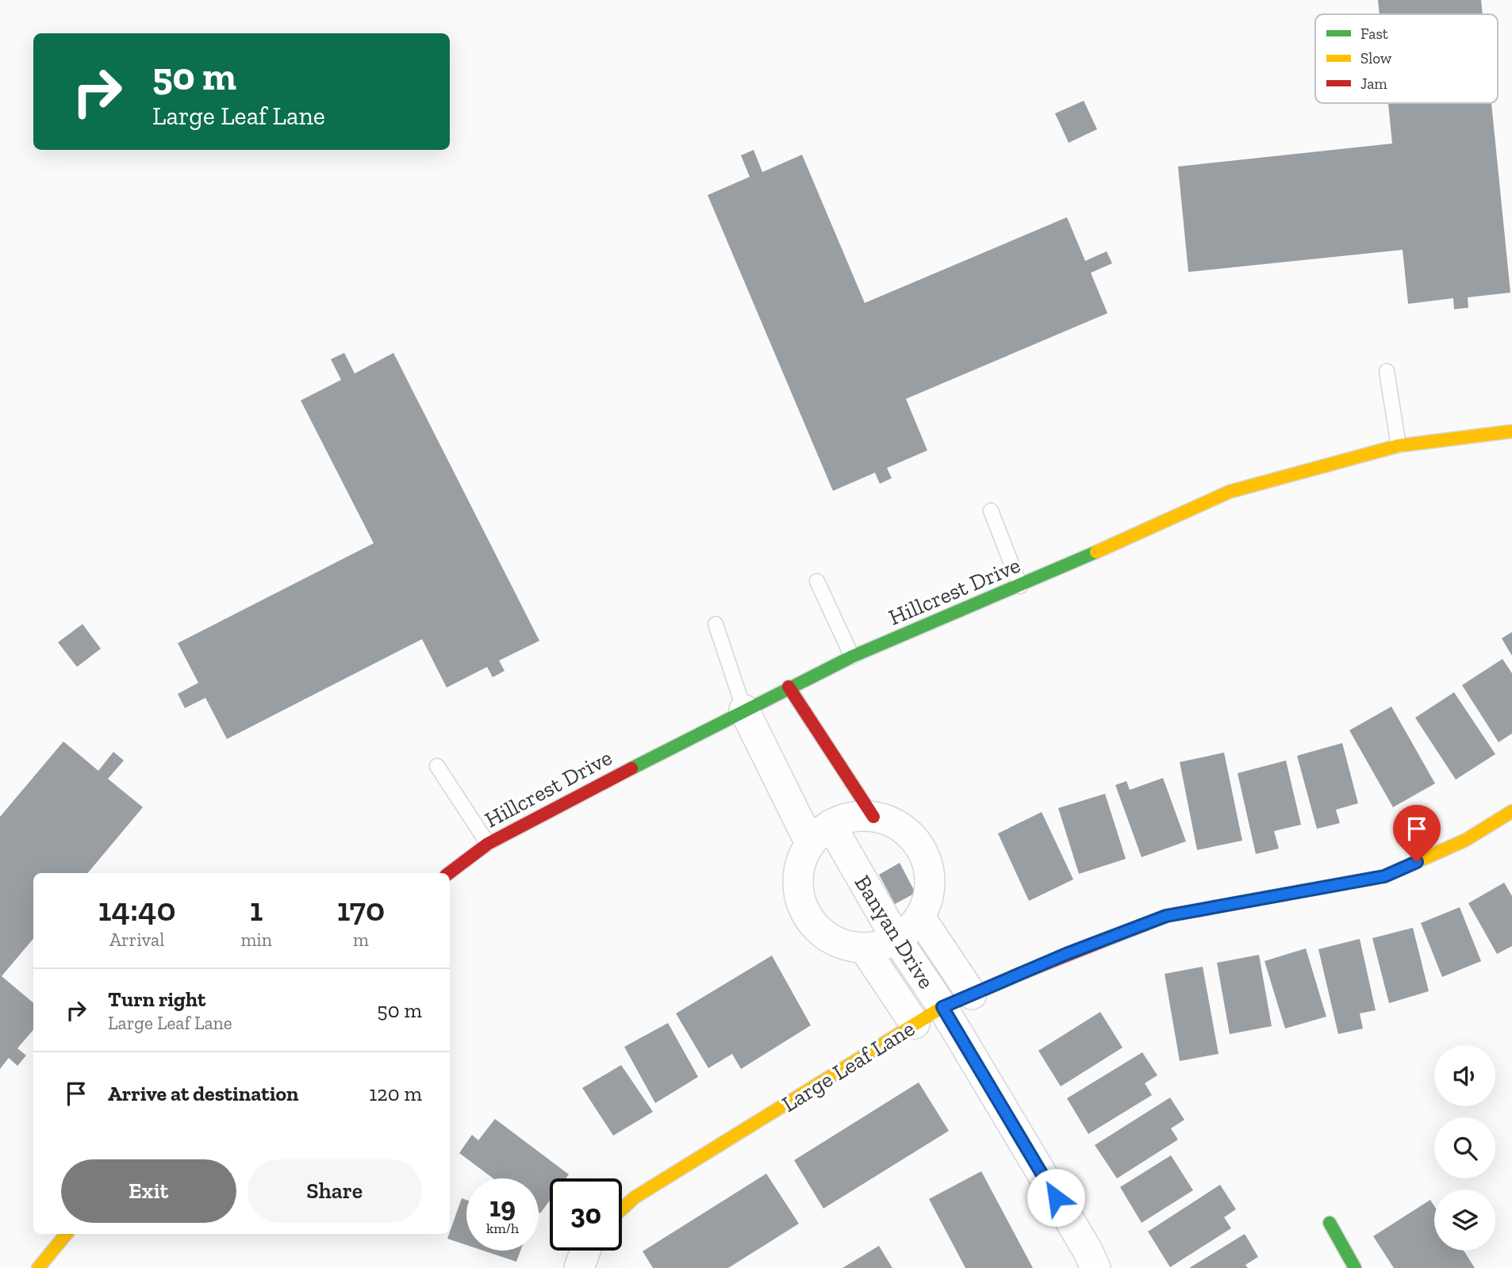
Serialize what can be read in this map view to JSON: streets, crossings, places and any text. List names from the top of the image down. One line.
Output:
{"streets":{"street":["Hillcrest Drive","Banyan Drive","Large Leaf Lane"]},"crossings":[["Hillcrest Drive","Banyan Drive"],["Banyan Drive","Large Leaf Lane"]],"legend":["Fast","Slow","Jam"],"page":{"turn":["50 m","Large Leaf Lane"],"eta":["14:40","Arrival","1","min","170","m"],"list":[{"name":"Turn right","note":"Large Leaf Lane","value":"50 m"},{"name":"Arrive at destination","value":"120 m"}],"buttons":["Exit","Share"],"speed":"19 km/h","limit":"30"}}
